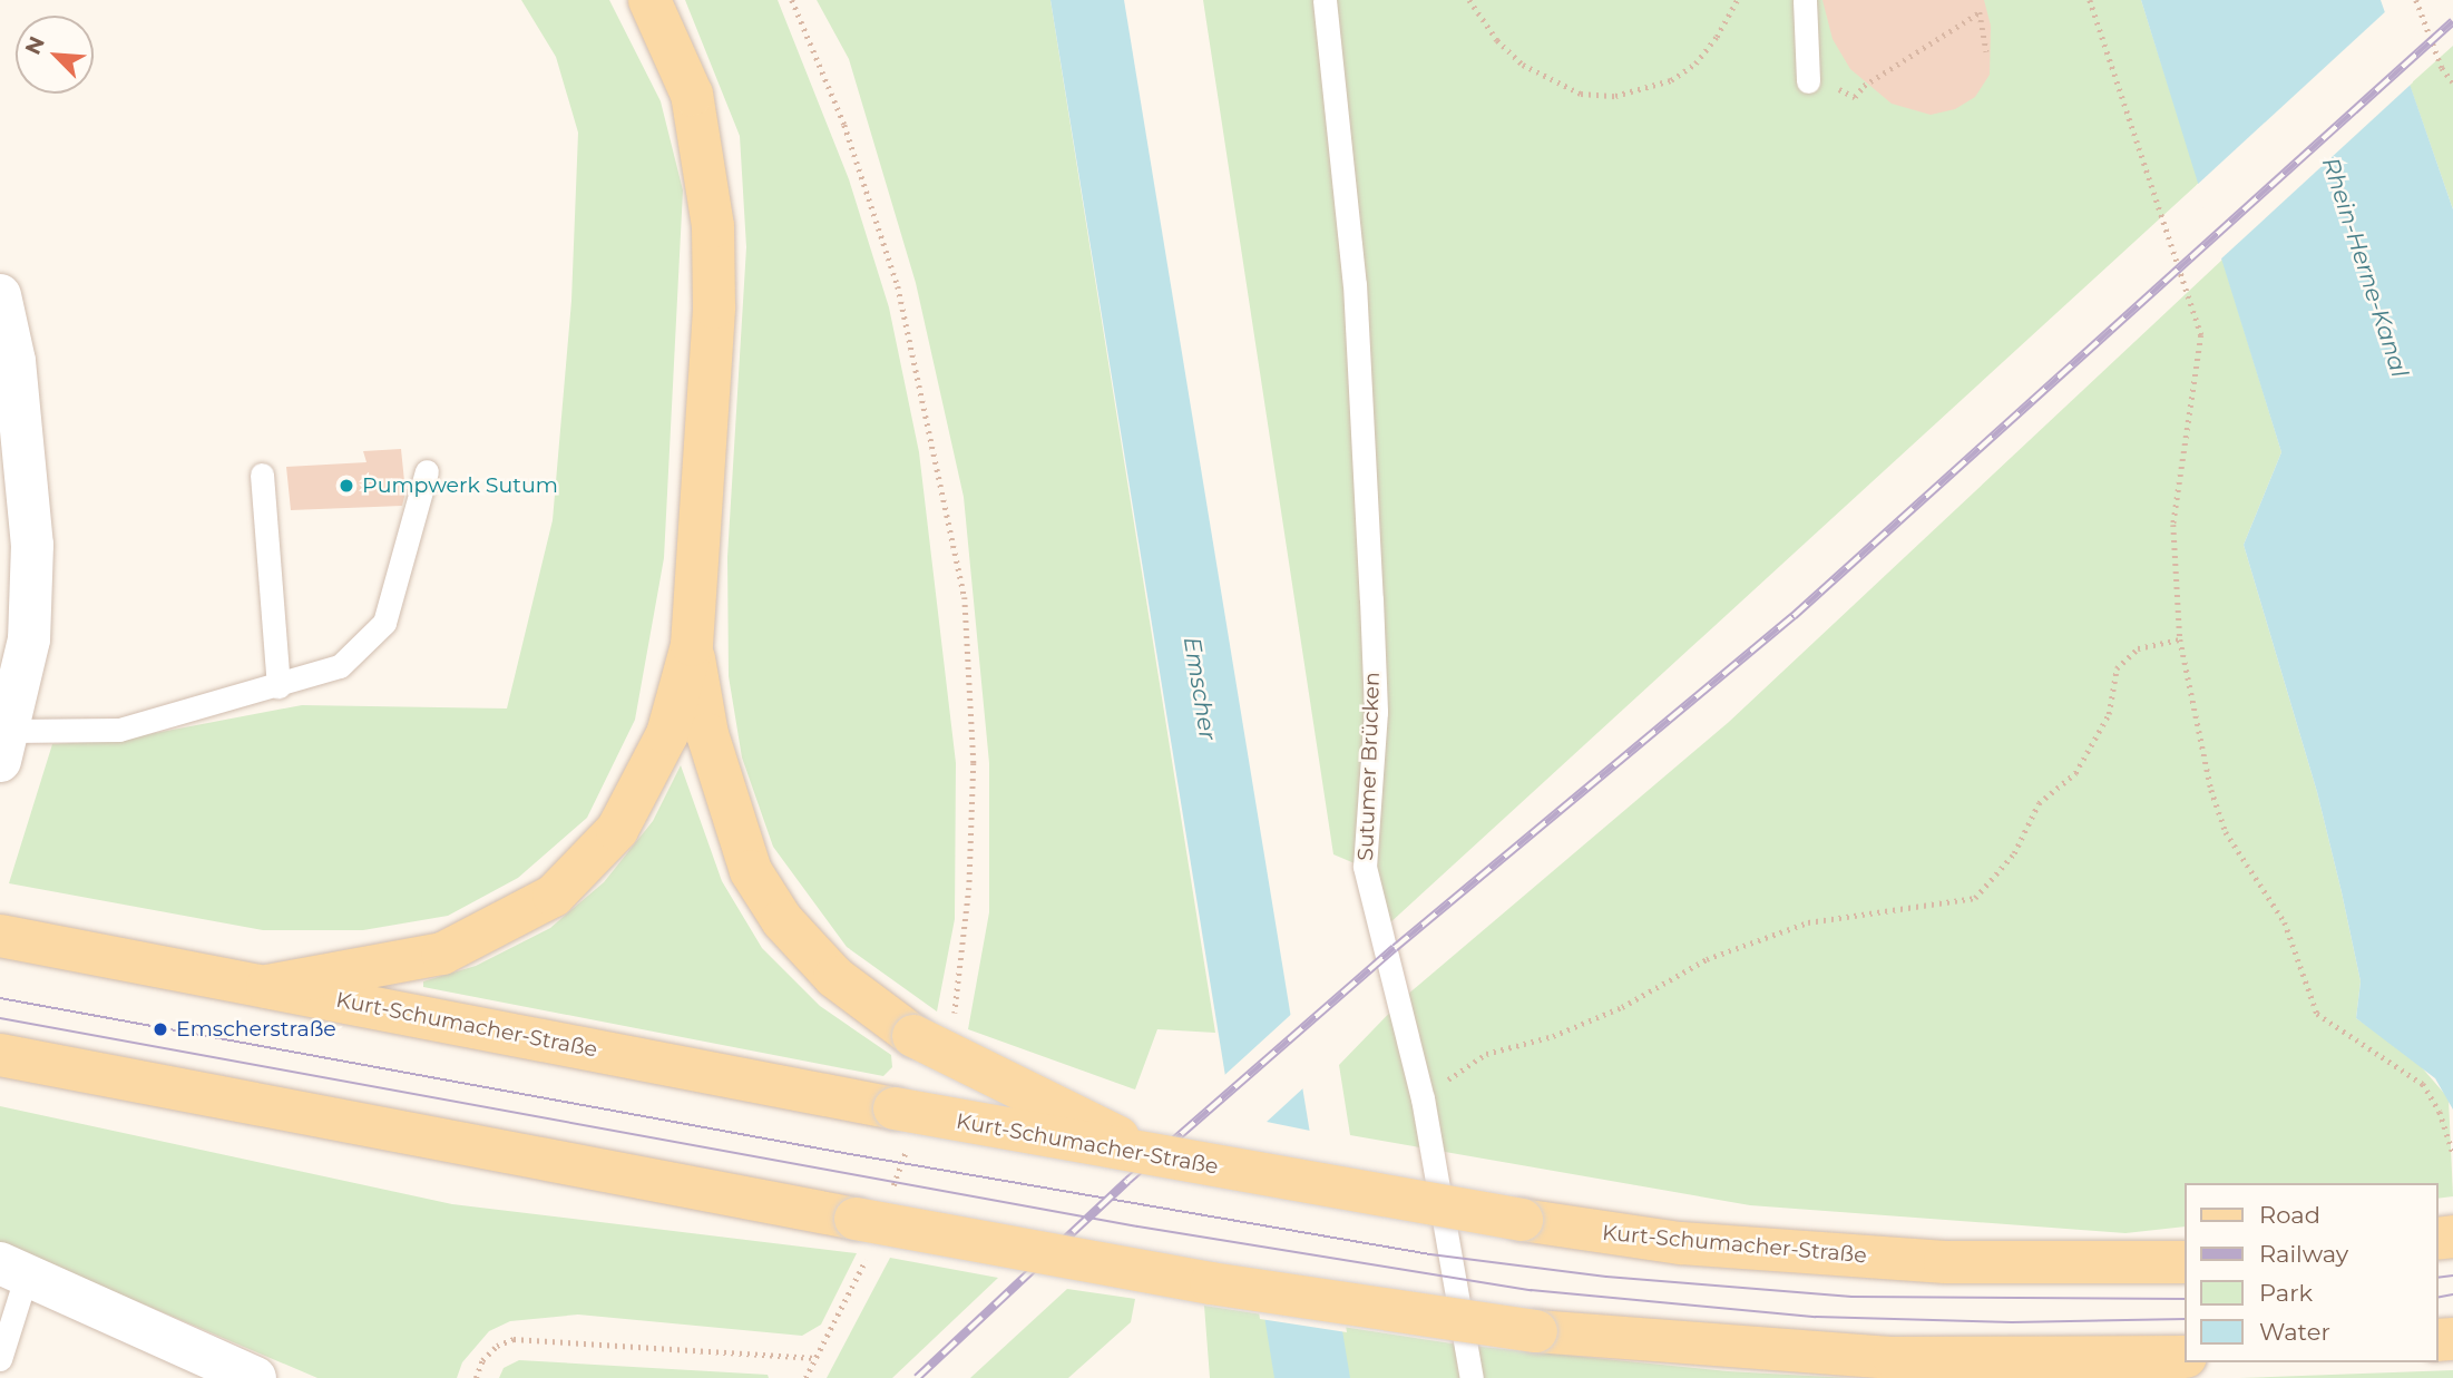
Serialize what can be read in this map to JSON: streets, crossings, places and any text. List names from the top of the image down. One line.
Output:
{"streets":{"main road":["Kurt-Schumacher-Straße"],"lane":["Sutumer Brücken"]},"water":["Rhein-Herne-Kanal","Emscher"],"places":["Pumpwerk Sutum","Emscherstraße"],"legend":["Road","Railway","Park","Water"],"north":"top left"}
